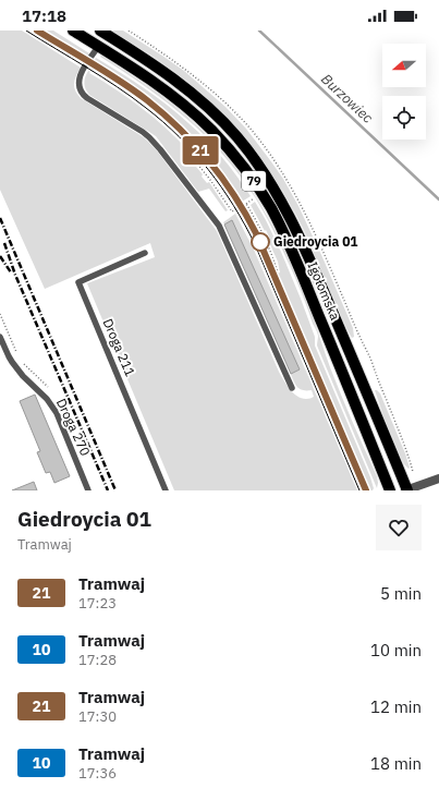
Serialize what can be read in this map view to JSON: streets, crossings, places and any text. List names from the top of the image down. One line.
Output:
{"streets":{"main road":["79","Igołomska"],"lane":["Droga 211","Droga 270"]},"water":["Burzowiec"],"places":["Giedroycia 01"],"lines":["tram line 21"],"north":"left","page":{"status":"17:18","on_map":"21","heading":["Giedroycia 01","Tramwaj"],"list":[{"mark":"21","name":"Tramwaj","note":"17:23","value":"5 min"},{"mark":"10","name":"Tramwaj","note":"17:28","value":"10 min"},{"mark":"21","name":"Tramwaj","note":"17:30","value":"12 min"},{"mark":"10","name":"Tramwaj","note":"17:36","value":"18 min"}]}}
